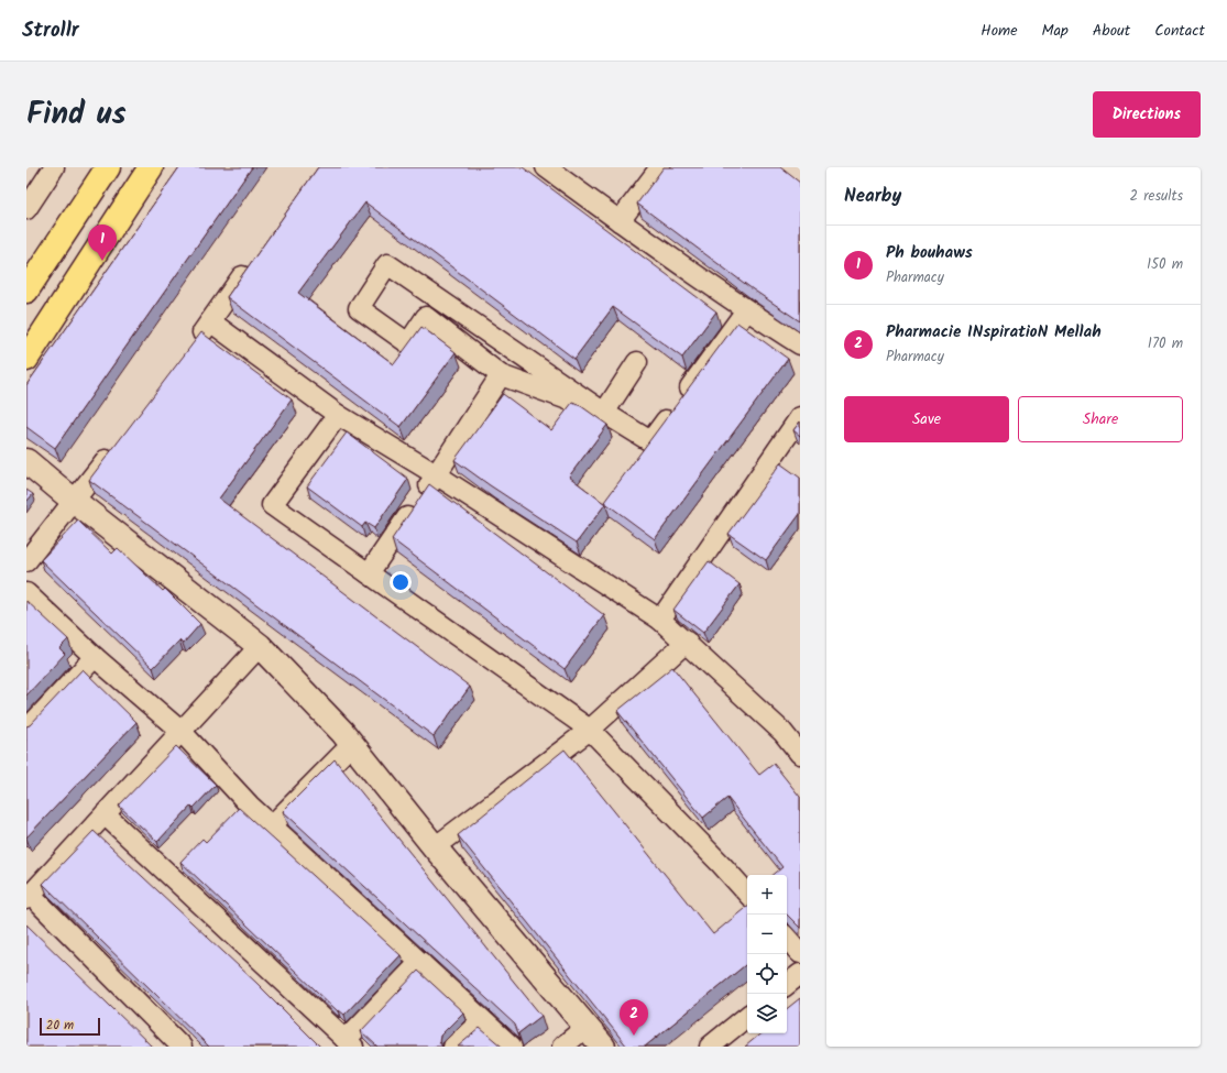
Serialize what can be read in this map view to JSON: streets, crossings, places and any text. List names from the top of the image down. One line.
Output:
{"scale_bar":"20 m","page":{"header":"Strollr","nav":["Home","Map","About","Contact"],"title":"Find us","buttons":["Directions",["Save","Share"]],"heading":["Nearby","2 results"],"pins":["1","2"],"list":[{"mark":"1","name":"Ph bouhaws","note":"Pharmacy","value":"150 m"},{"mark":"2","name":"Pharmacie INspiratioN Mellah","note":"Pharmacy","value":"170 m"}],"map_buttons":["+","−"],"scale":"20 m"}}
